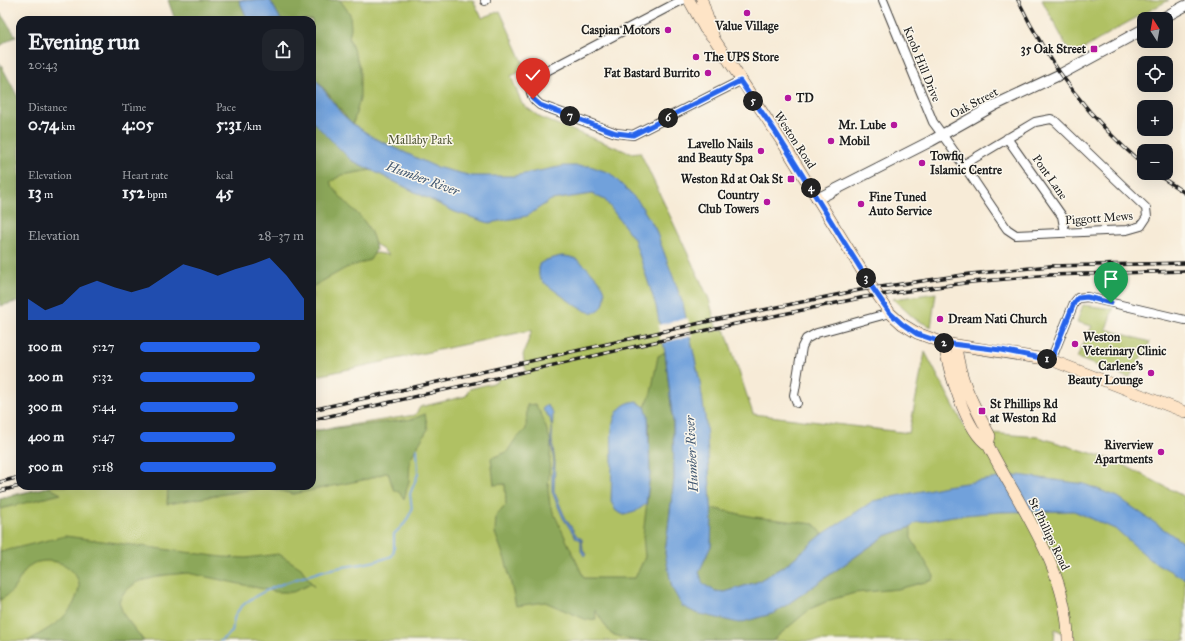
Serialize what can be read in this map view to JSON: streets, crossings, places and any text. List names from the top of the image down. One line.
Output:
{"streets":{"main road":["Weston Road","St Phillips Road"],"street":["Knob Hill Drive","Oak Street","Pont Lane","Piggott Mews"]},"crossings":[["Knob Hill Drive","Oak Street"],["Knob Hill Drive","Piggott Mews"],["Oak Street","Weston Road"],["Oak Street","Piggott Mews"],["Weston Road","St Phillips Road"],["Pont Lane","Piggott Mews"]],"water":["Humber River"],"parks":["Mallaby Park"],"places":{"other":["Value Village","Caspian Motors","The UPS Store","Fat Bastard Burrito","TD","Mr. Lube","Mobil","Lavello Nails and Beauty Spa","Towfiq Islamic Centre","Country Club Towers","Fine Tuned Auto Service","Dream Nati Church","Weston Veterinary Clinic","Carlene's Beauty Lounge","Riverview Apartments"],"transit":["35 Oak Street","Weston Rd at Oak St","St Phillips Rd at Weston Rd"]},"north":"top","page":{"map_buttons":["+","−"],"heading":["Evening run","20:43"],"stats":[["Distance","0.74 km"],["Time","4:05"],["Pace","5:31 /km"],["Elevation","13 m"],["Heart rate","152 bpm"],["kcal","45"]],"pins":["5","7","6","4","3","2","1"],"chart":["Elevation","28–37 m"],"list":[{"name":"100 m","note":"5:27"},{"name":"200 m","note":"5:32"},{"name":"300 m","note":"5:44"},{"name":"400 m","note":"5:47"},{"name":"500 m","note":"5:18"}]}}
